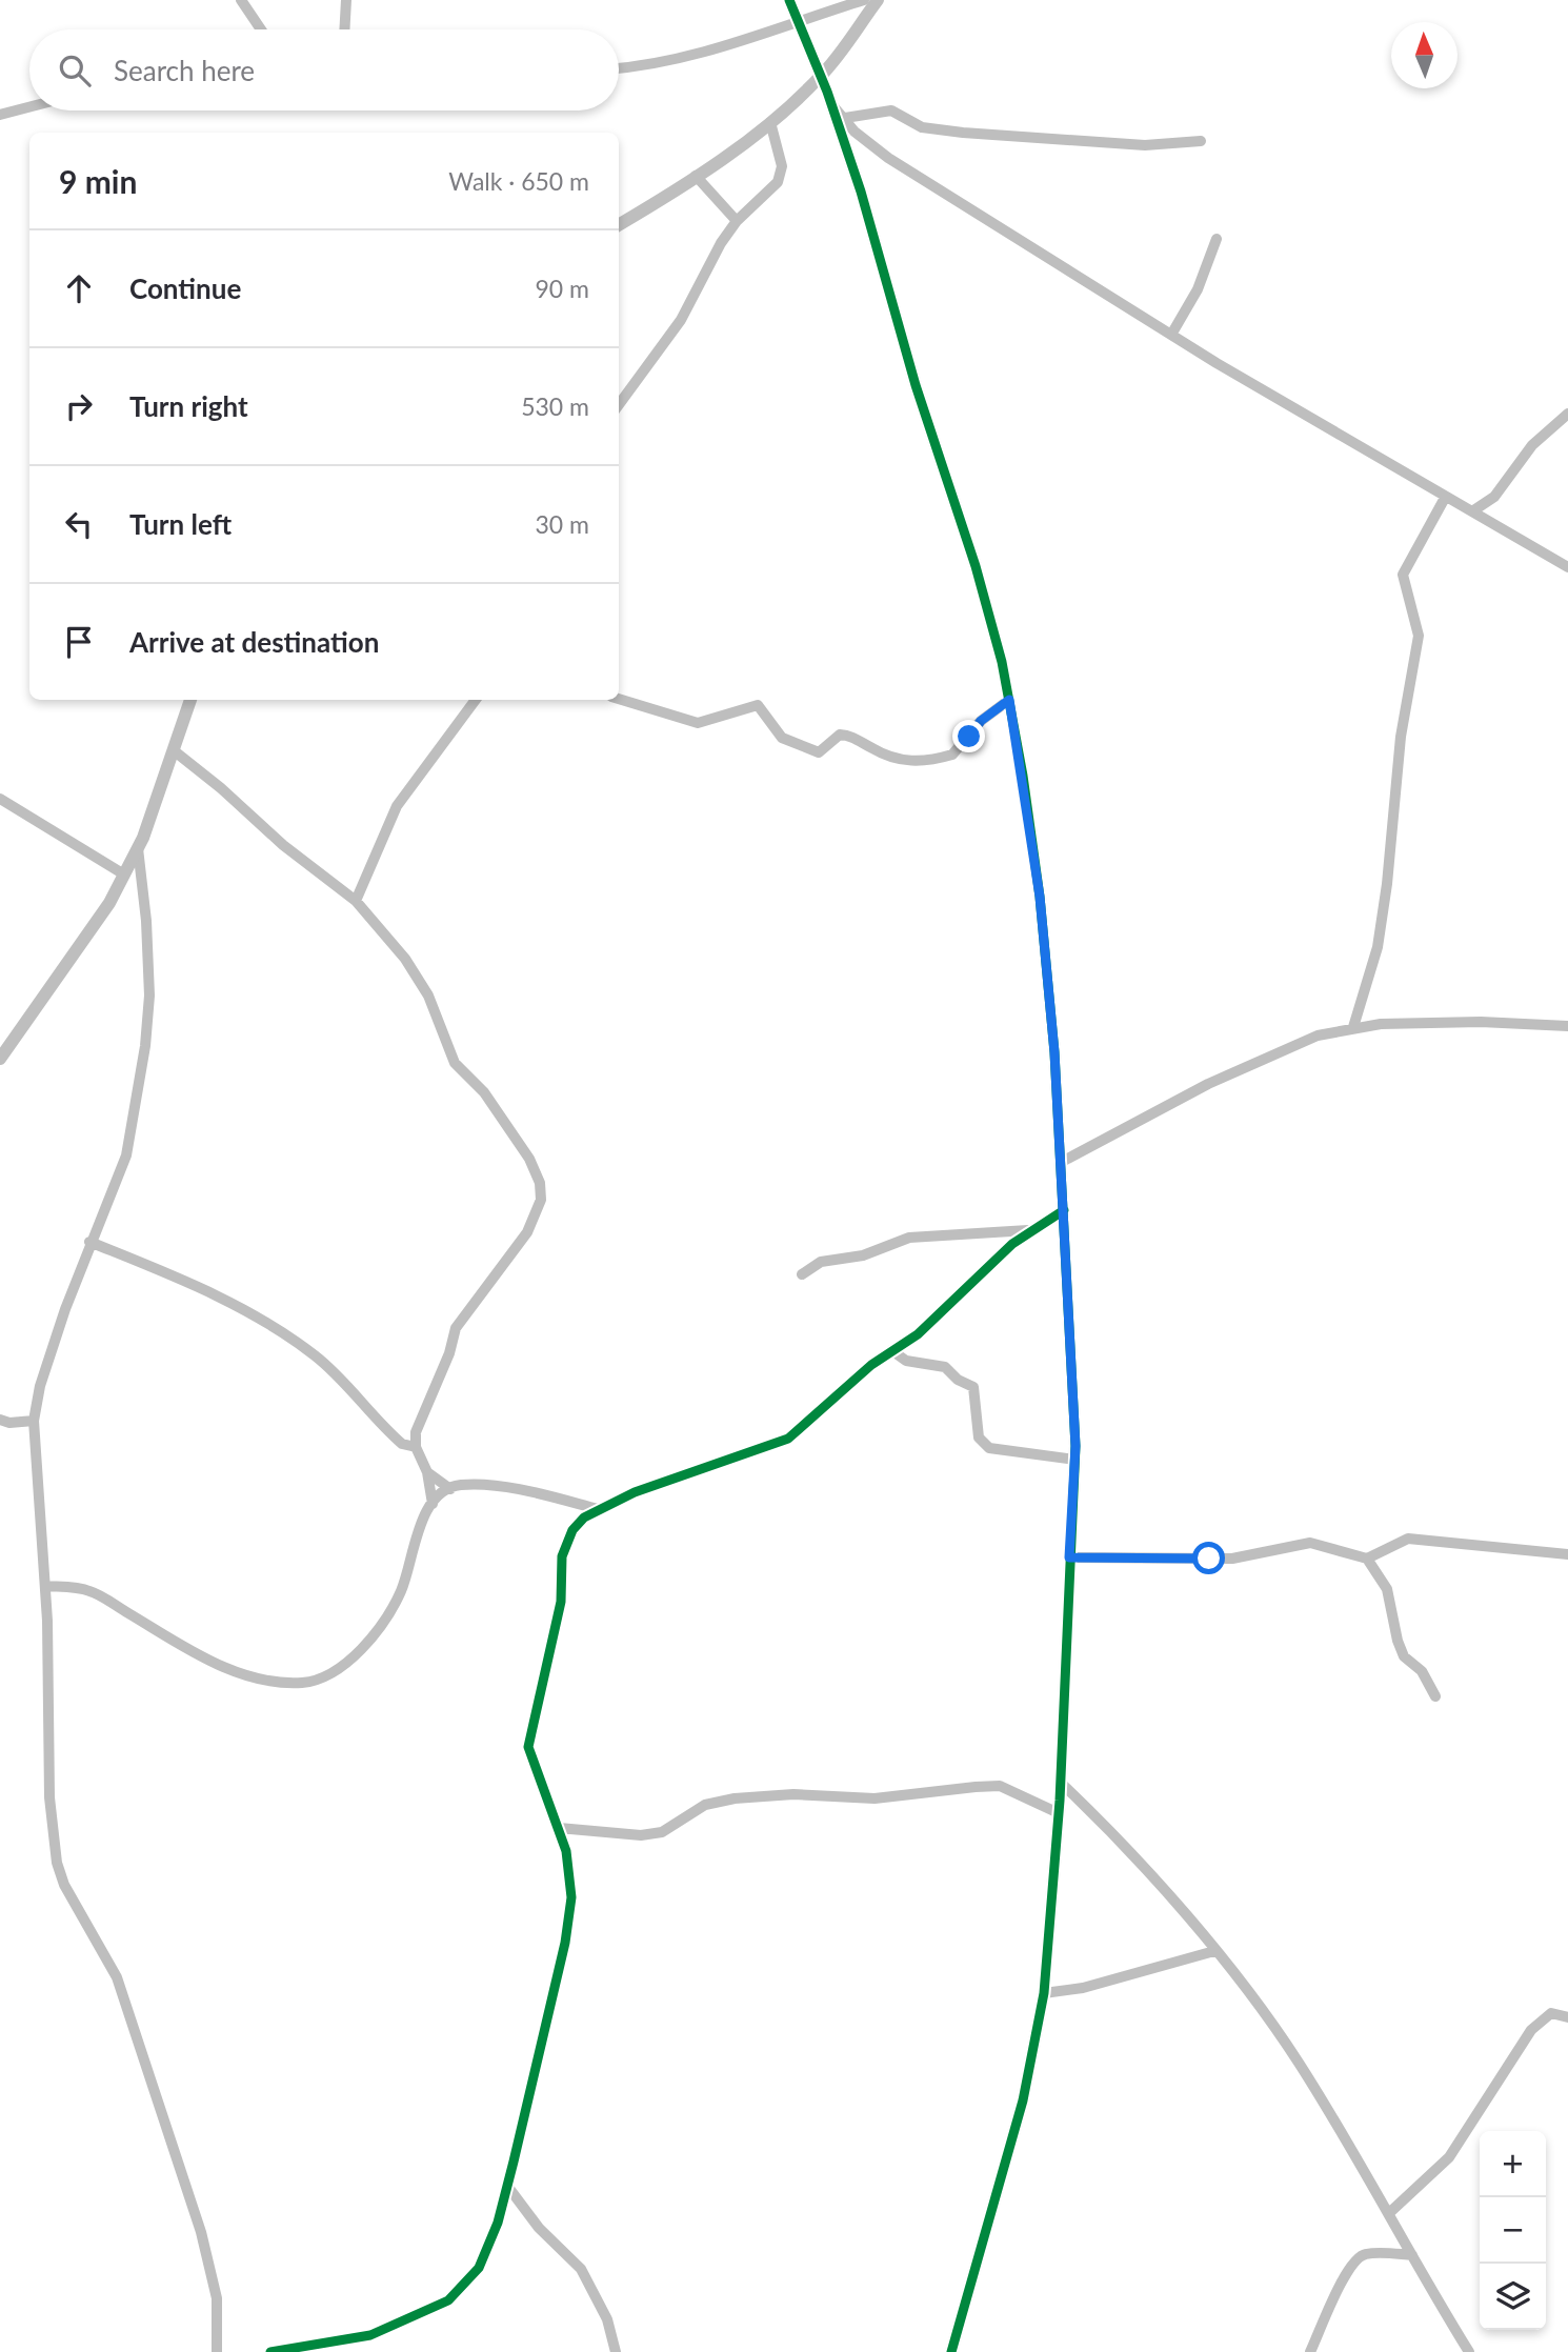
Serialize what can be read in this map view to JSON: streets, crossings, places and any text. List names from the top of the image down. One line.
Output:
{"north":"top","page":{"search":"Search here","heading":["9 min","Walk · 650 m"],"list":[["Continue","90 m"],["Turn right","530 m"],["Turn left","30 m"],"Arrive at destination"],"map_buttons":["+","−"]}}
